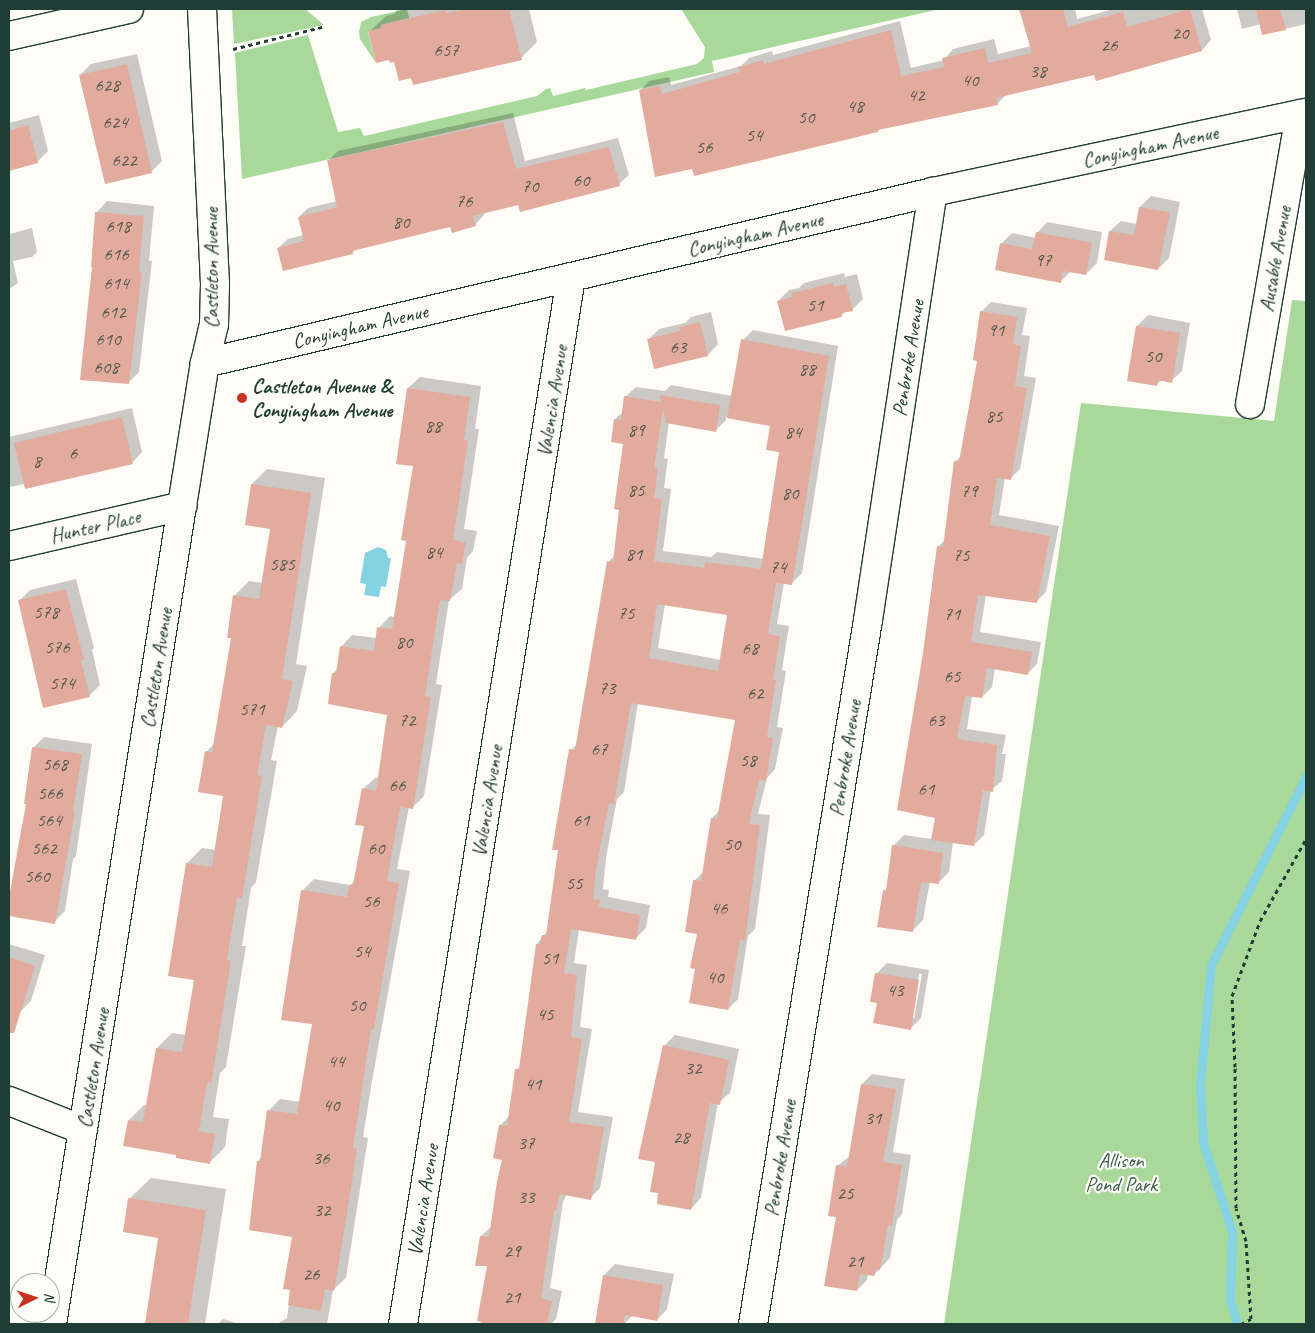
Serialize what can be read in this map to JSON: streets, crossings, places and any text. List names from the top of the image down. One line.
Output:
{"streets":{"street":["Conyingham Avenue","Ausable Avenue","Castleton Avenue","Penbroke Avenue","Valencia Avenue","Hunter Place"]},"crossings":[["Conyingham Avenue","Ausable Avenue"],["Conyingham Avenue","Castleton Avenue"],["Conyingham Avenue","Penbroke Avenue"],["Conyingham Avenue","Valencia Avenue"],["Castleton Avenue","Hunter Place"]],"parks":["Allison Pond Park"],"places":["Castleton Avenue & Conyingham Avenue"],"house_numbers":["20","26","657","38","40","628","42","48","50","624","54","56","622","60","70","76","80","618","616","97","614","51","612","91","610","63","50","608","88","85","88","89","84","6","8","85","79","80","84","81","75","585","74","578","75","71","80","576","68","65","574","73","62","571","72","63","67","58","568","66","61","566","564","61","50","562","60","560","55","56","46","54","51","40","43","50","45","44","32","41","40","31","28","37","36","25","33","32","29","21","26","21"],"north":"right"}
